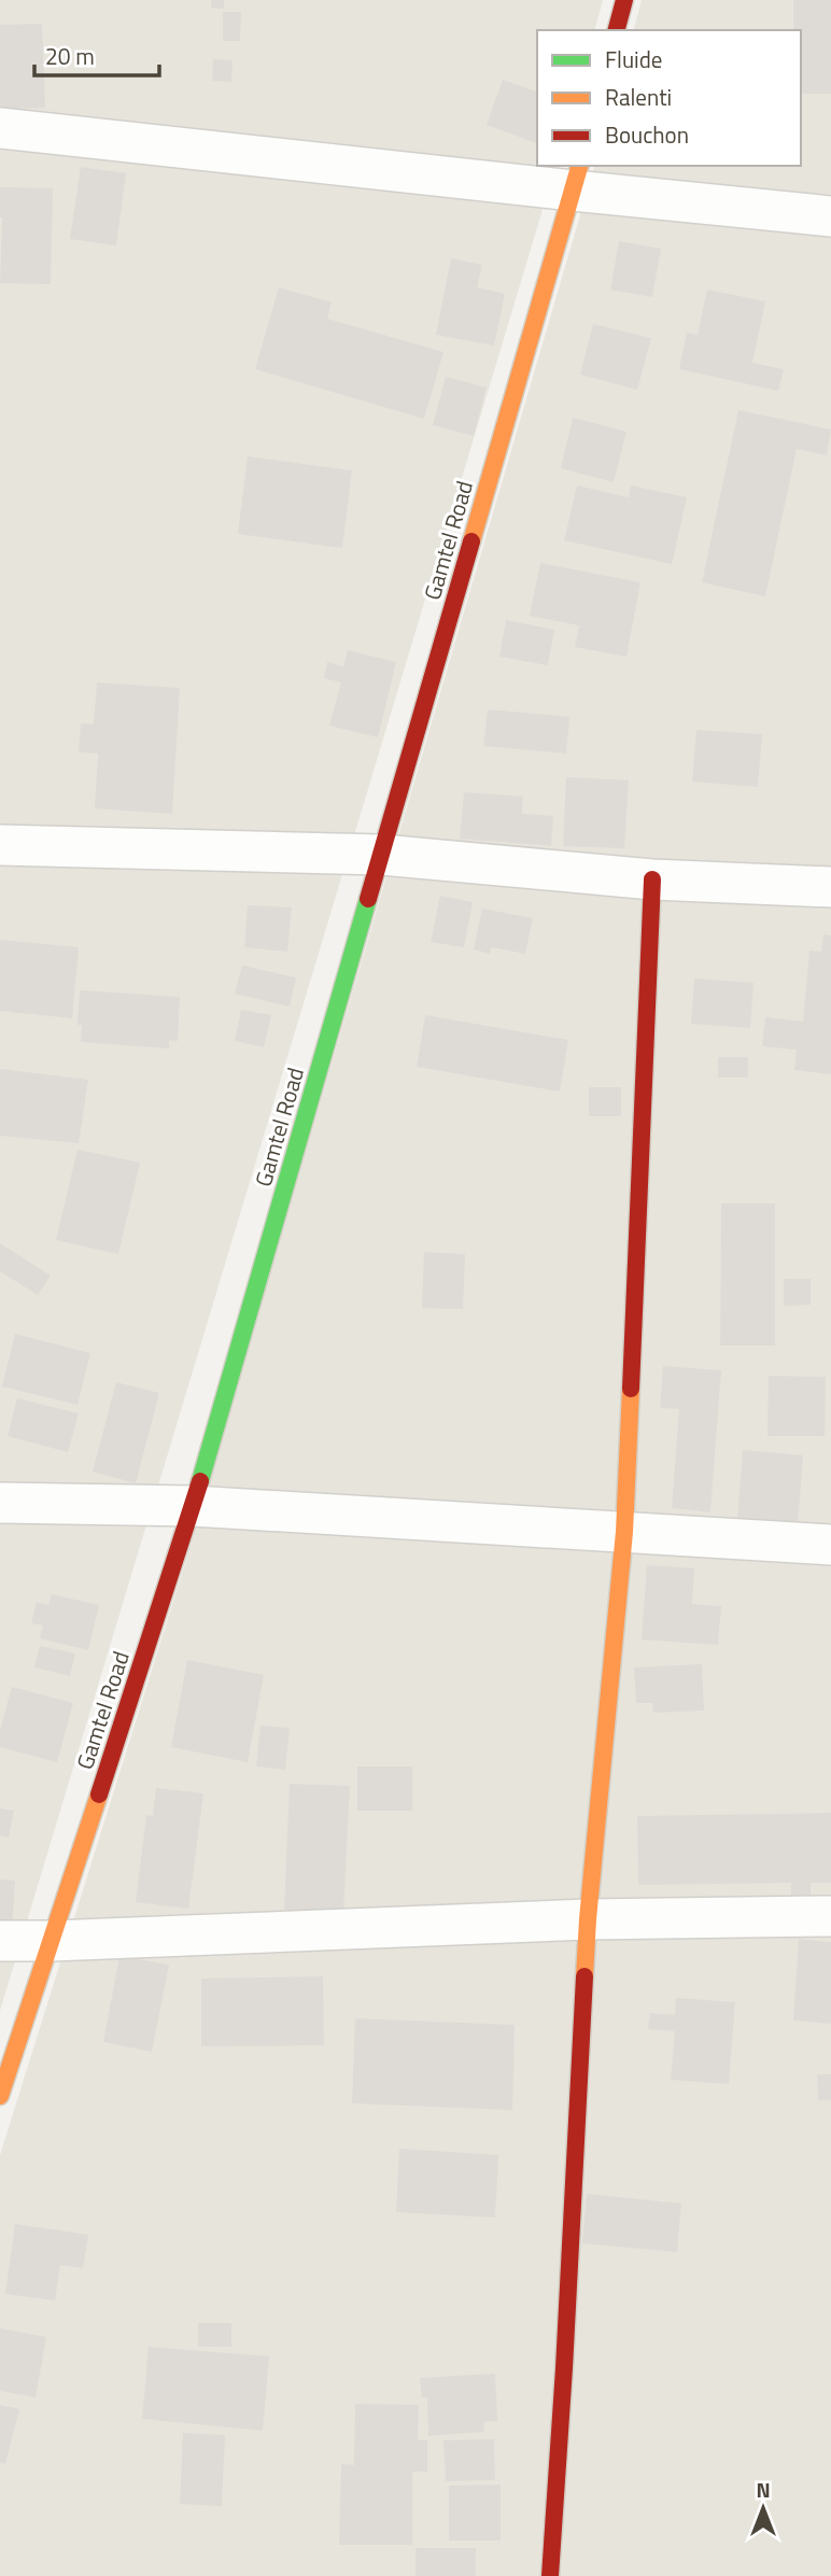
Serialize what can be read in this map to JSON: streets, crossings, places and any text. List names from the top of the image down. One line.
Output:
{"streets":{"street":["Gamtel Road"]},"legend":["Fluide","Ralenti","Bouchon"],"scale_bar":"20 m","north":"top"}
